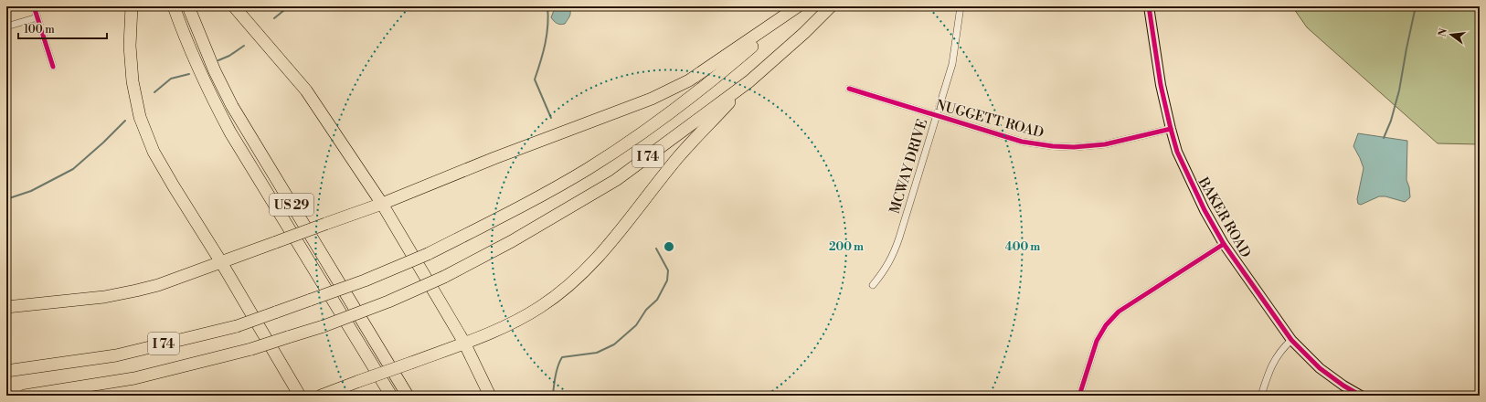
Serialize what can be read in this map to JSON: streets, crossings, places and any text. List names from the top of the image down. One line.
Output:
{"streets":{"highway":["I 74","US 29"],"street":["NUGGETT ROAD","MCWAY DRIVE","BAKER ROAD"]},"crossings":[["NUGGETT ROAD","MCWAY DRIVE"],["NUGGETT ROAD","BAKER ROAD"]],"scale_bar":"100 m","north":"left","rings":["200 m","400 m"]}
